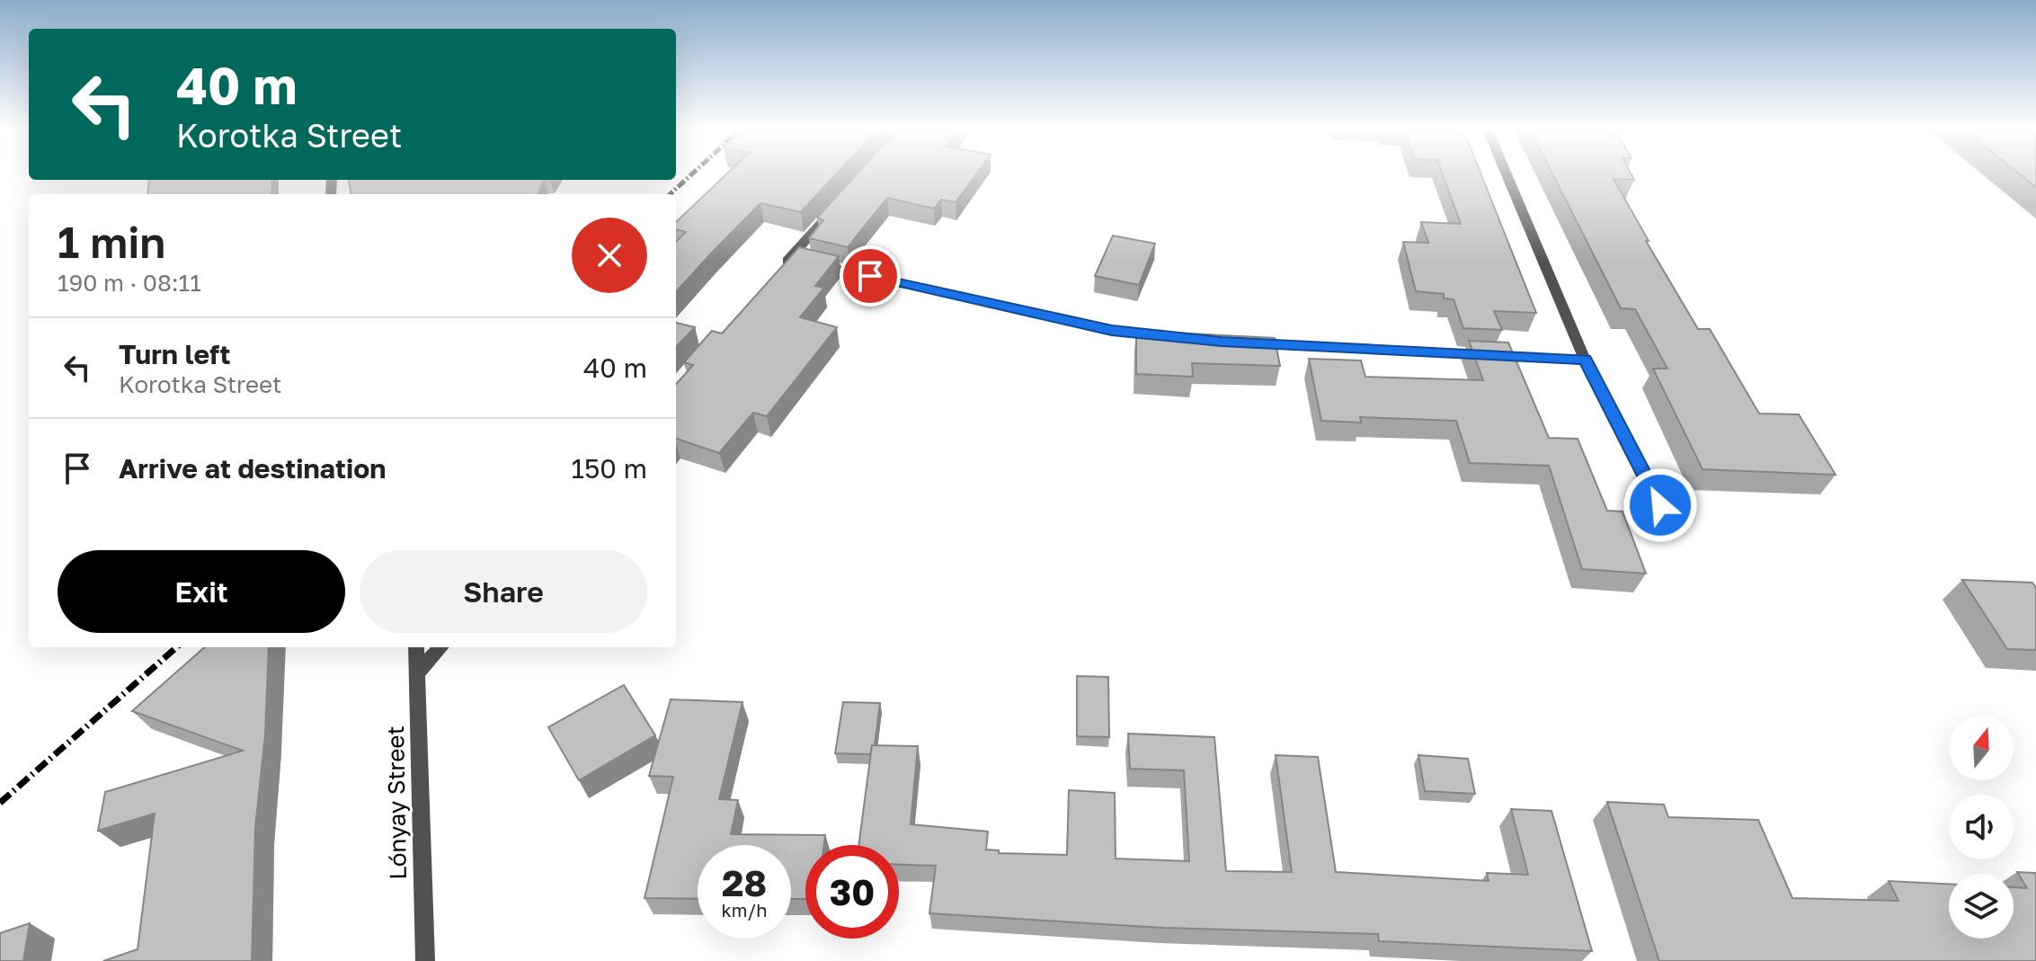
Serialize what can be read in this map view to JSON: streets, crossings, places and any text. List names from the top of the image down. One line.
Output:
{"streets":{"street":["Lónyay Street"]},"north":"top","page":{"turn":["40 m","Korotka Street"],"heading":["1 min","190 m · 08:11"],"list":[{"name":"Turn left","note":"Korotka Street","value":"40 m"},{"name":"Arrive at destination","value":"150 m"}],"buttons":["Exit","Share"],"speed":"28 km/h","limit":"30"}}
